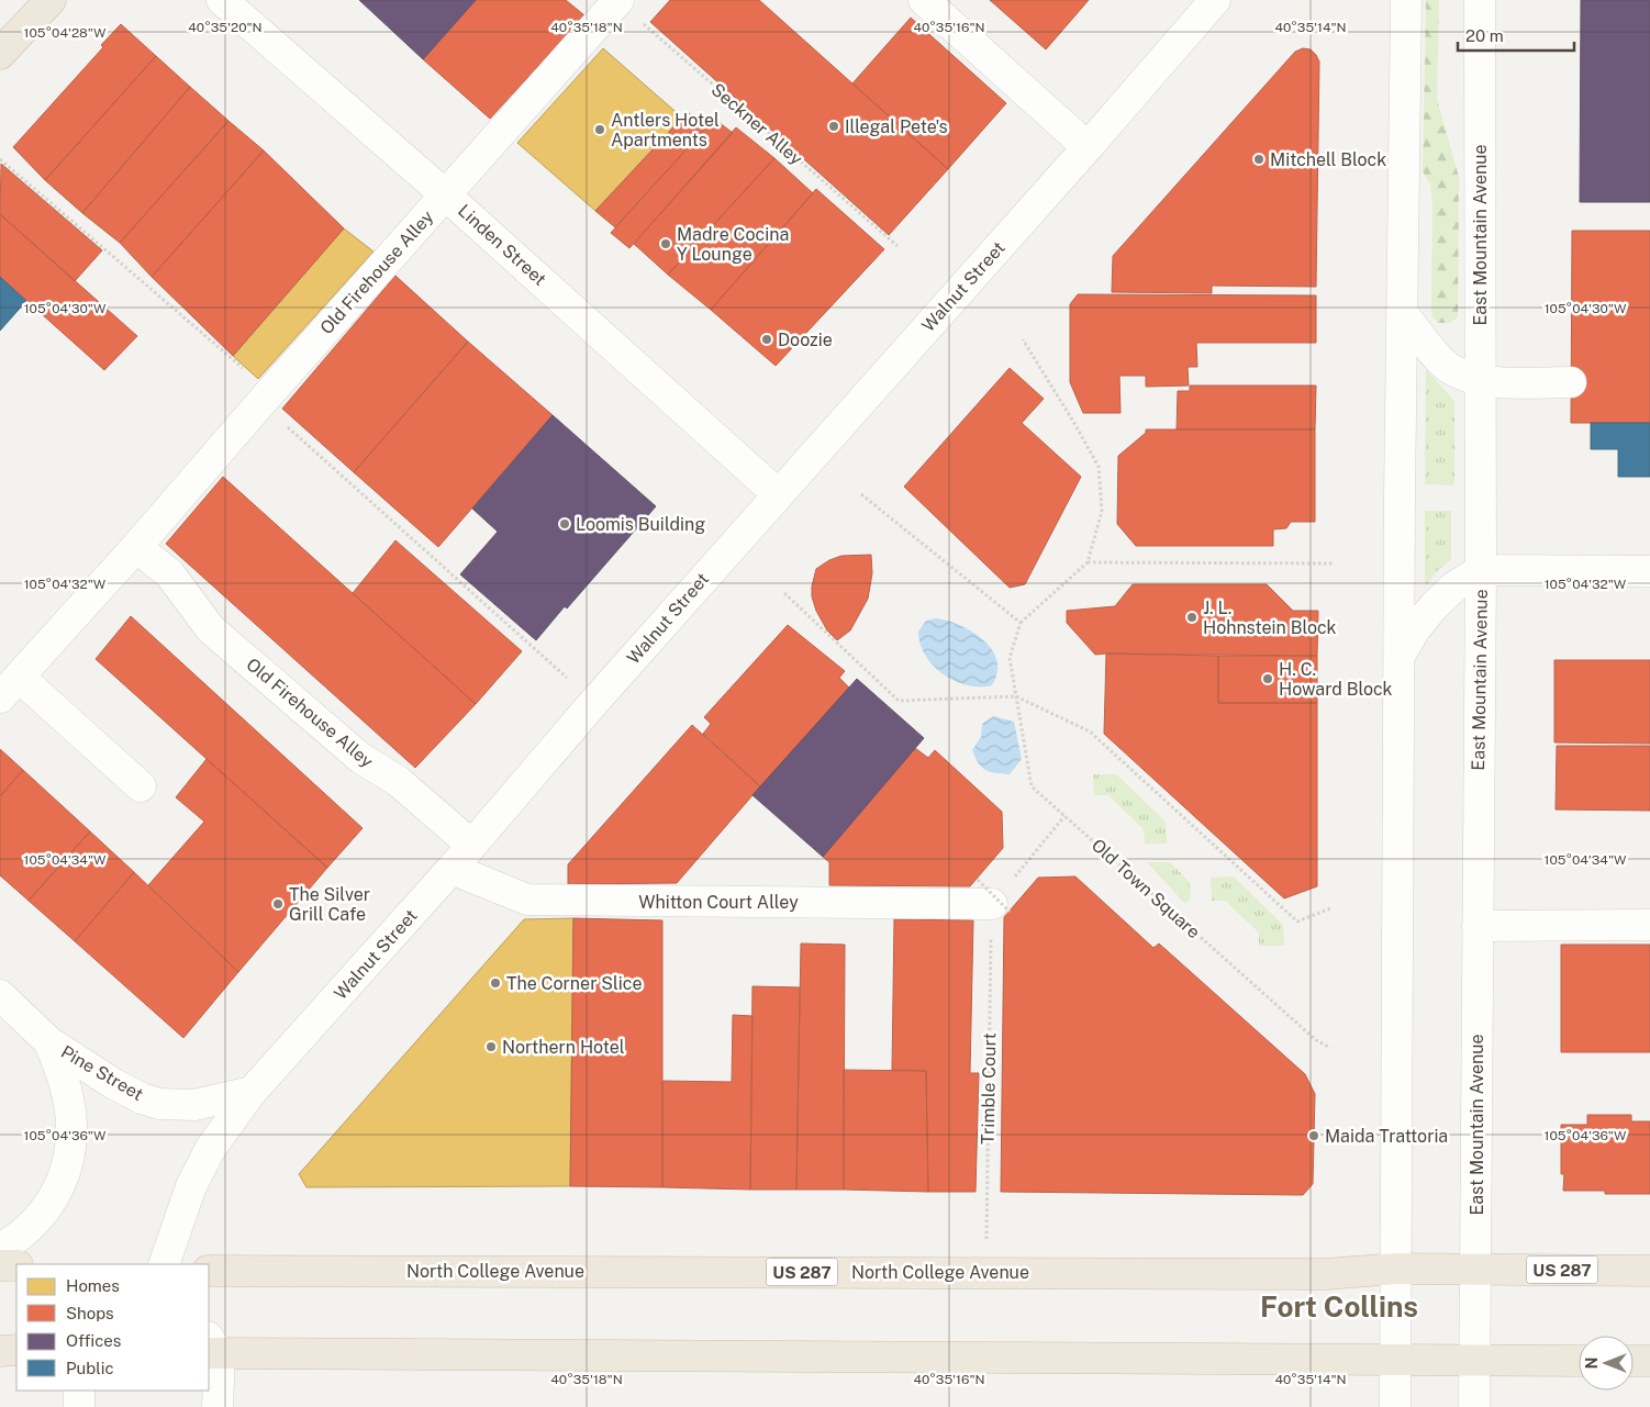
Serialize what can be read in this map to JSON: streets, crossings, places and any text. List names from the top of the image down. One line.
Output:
{"streets":{"highway":["US 287","North College Avenue"],"street":["East Mountain Avenue","Linden Street","Old Firehouse Alley","Walnut Street","Whitton Court Alley","Pine Street"],"path":["Seckner Alley","Old Town Square","Trimble Court"]},"crossings":[["Seckner Alley","Old Firehouse Alley"],["East Mountain Avenue","US 287"],["East Mountain Avenue","North College Avenue"],["Linden Street","Old Firehouse Alley"],["Linden Street","Walnut Street"],["Old Firehouse Alley","Walnut Street"],["Walnut Street","Whitton Court Alley"],["Walnut Street","Pine Street"],["Whitton Court Alley","Trimble Court"],["Trimble Court","North College Avenue"],["US 287","North College Avenue"]],"districts":["Fort Collins"],"places":["Illegal Pete's","Antlers Hotel Apartments","Mitchell Block","Madre Cocina Y Lounge","Doozie","Loomis Building","J. L. Hohnstein Block","H. C. Howard Block","The Silver Grill Cafe","The Corner Slice","Northern Hotel","Maida Trattoria"],"legend":["Homes","Shops","Offices","Public"],"scale_bar":"20 m","north":"left","coordinates":["40°35'20\"N","40°35'18\"N","40°35'16\"N","40°35'14\"N","105°04'28\"W","105°04'30\"W","105°04'32\"W","105°04'34\"W","105°04'36\"W"]}
